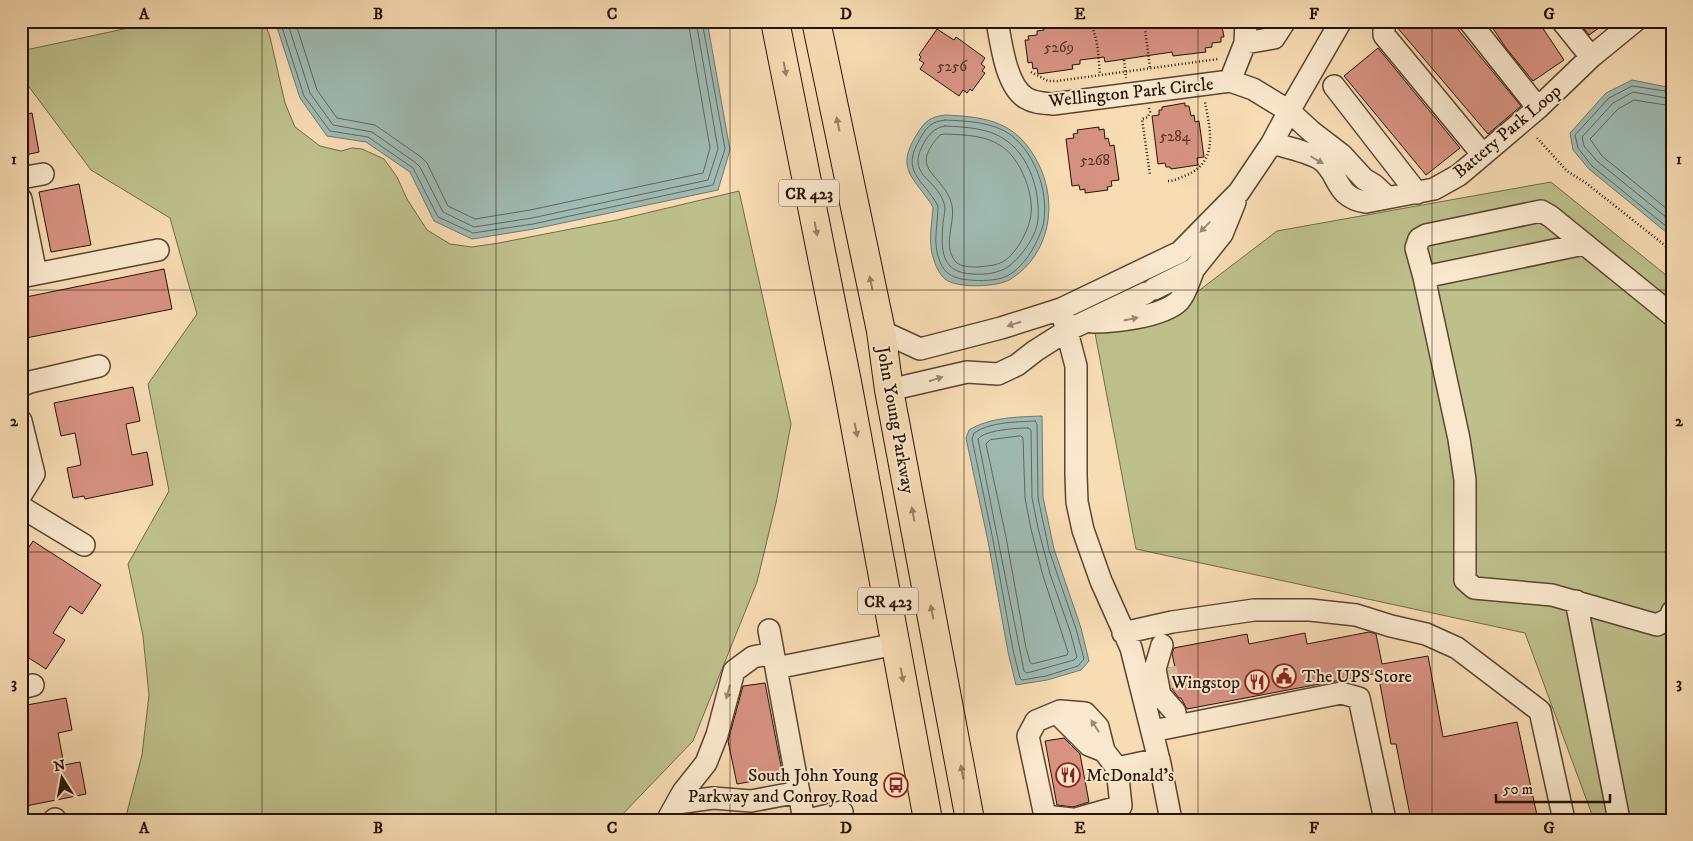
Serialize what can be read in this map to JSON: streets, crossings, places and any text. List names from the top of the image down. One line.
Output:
{"streets":{"highway":["CR 423","John Young Parkway"],"street":["Wellington Park Circle","Battery Park Loop"]},"places":{"public building":["The UPS Store"],"restaurant":["Wingstop","McDonald's"],"bus stop":["South John Young Parkway and Conroy Road"]},"house_numbers":["5269","5256","5284","5268"],"scale_bar":"50 m","north":"top","grid":{"columns":["A","B","C","D","E","F","G"],"rows":["1","2","3"]}}
